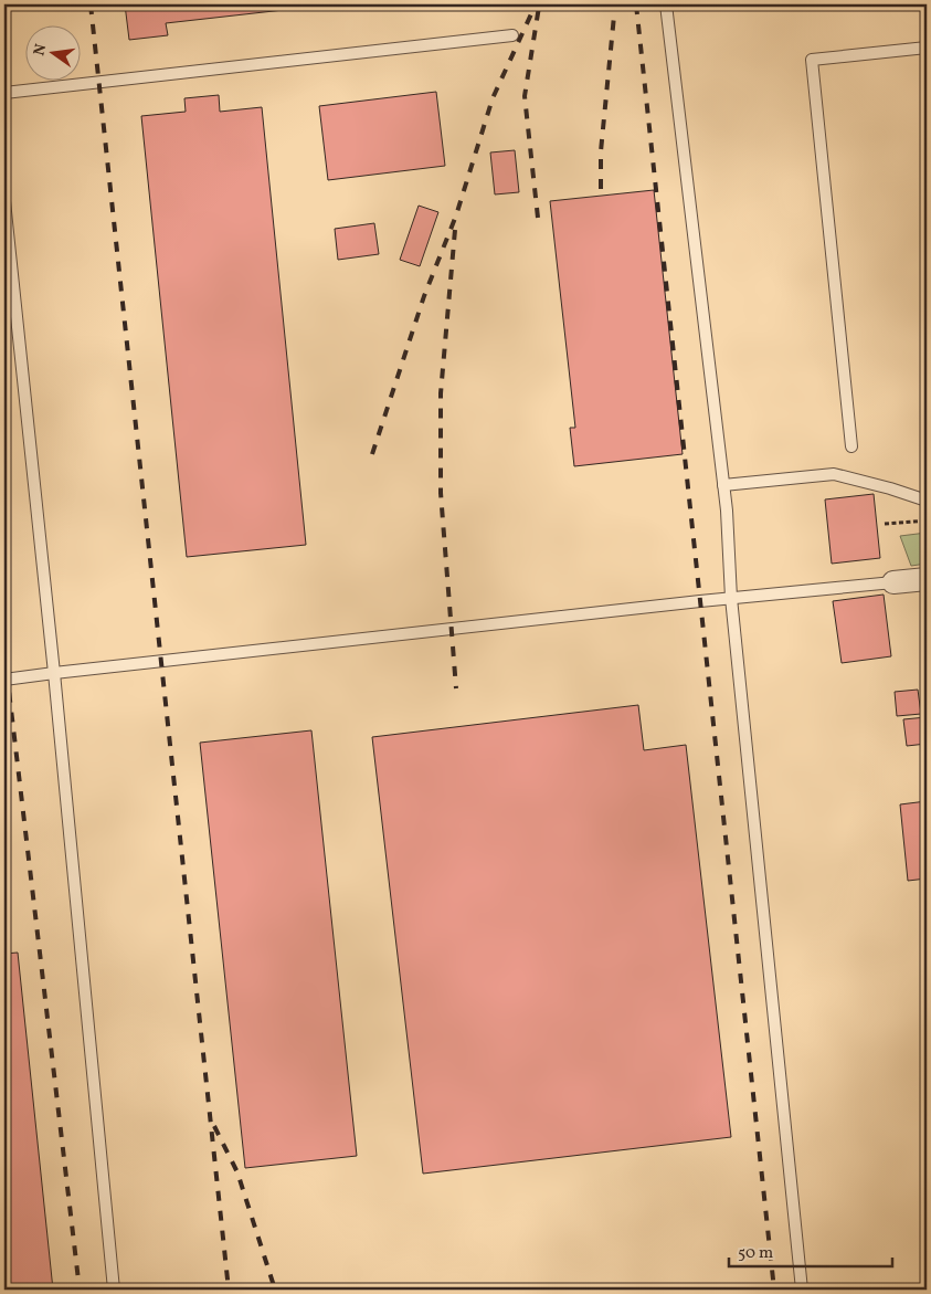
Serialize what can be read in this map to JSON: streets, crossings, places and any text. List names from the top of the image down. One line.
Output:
{"scale_bar":"50 m","north":"left"}
